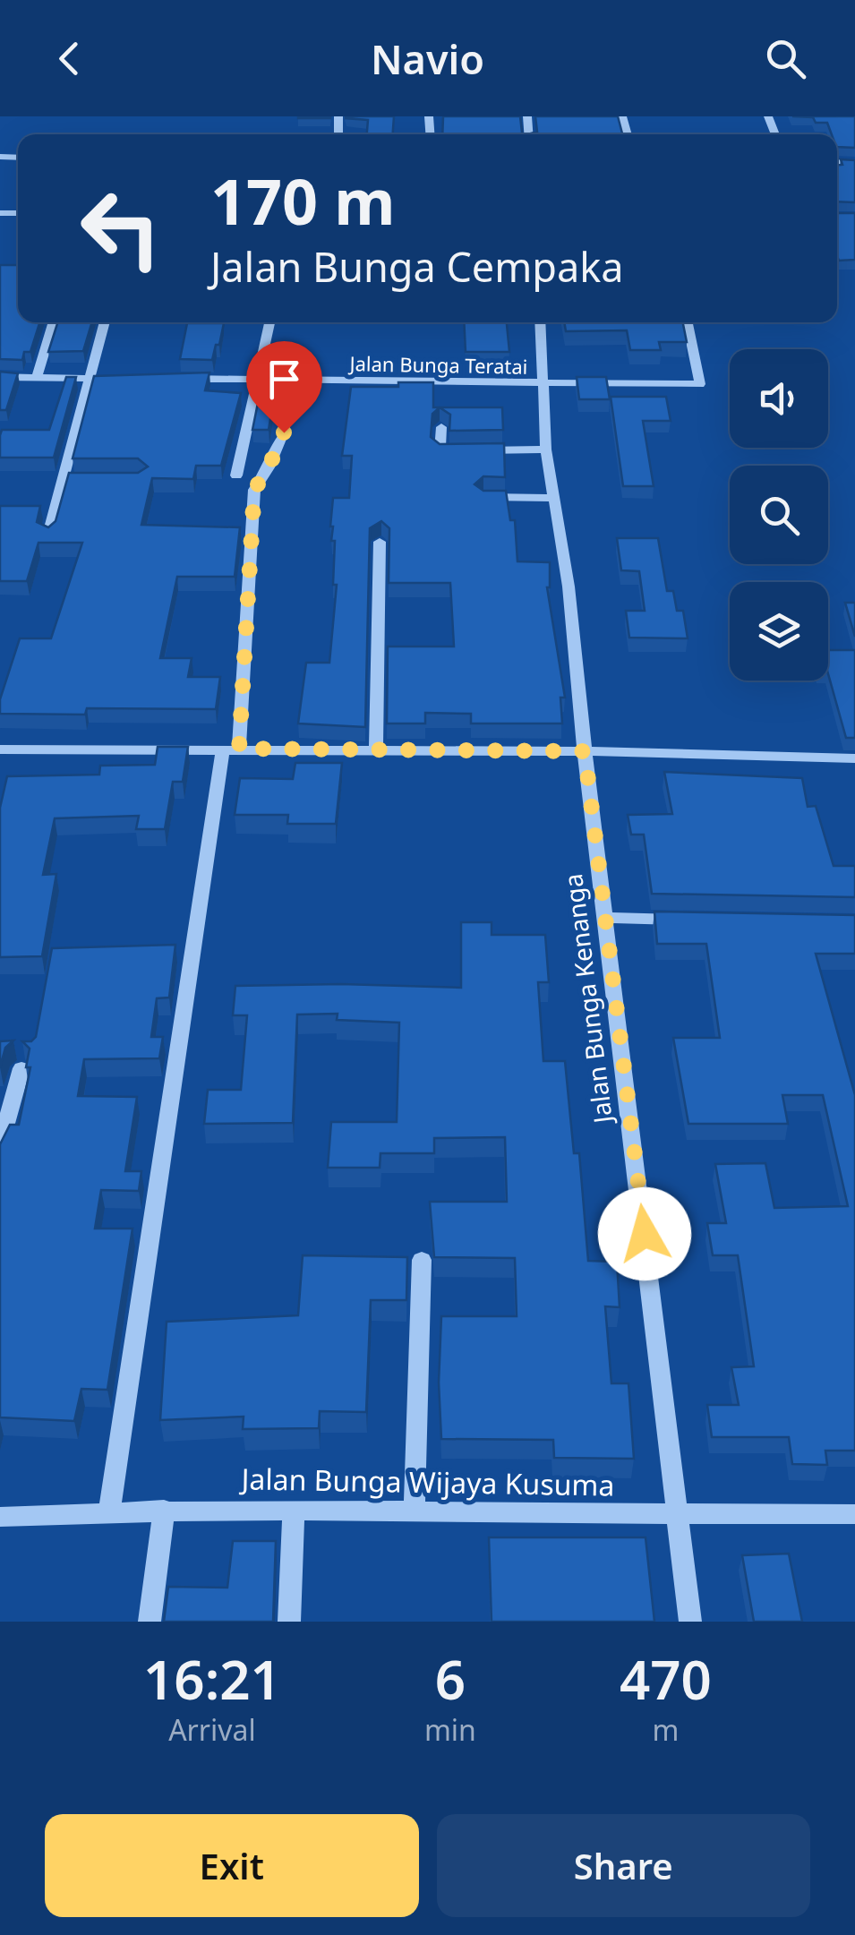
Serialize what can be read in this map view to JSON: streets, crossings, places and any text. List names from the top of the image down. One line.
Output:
{"streets":{"street":["Jalan Bunga Teratai","Jalan Bunga Kenanga","Jalan Bunga Wijaya Kusuma"]},"crossings":[["Jalan Bunga Teratai","Jalan Bunga Kenanga"],["Jalan Bunga Kenanga","Jalan Bunga Wijaya Kusuma"]],"page":{"header":"Navio","turn":["170 m","Jalan Bunga Cempaka"],"eta":["16:21","Arrival","6","min","470","m"],"buttons":["Exit","Share"]}}
